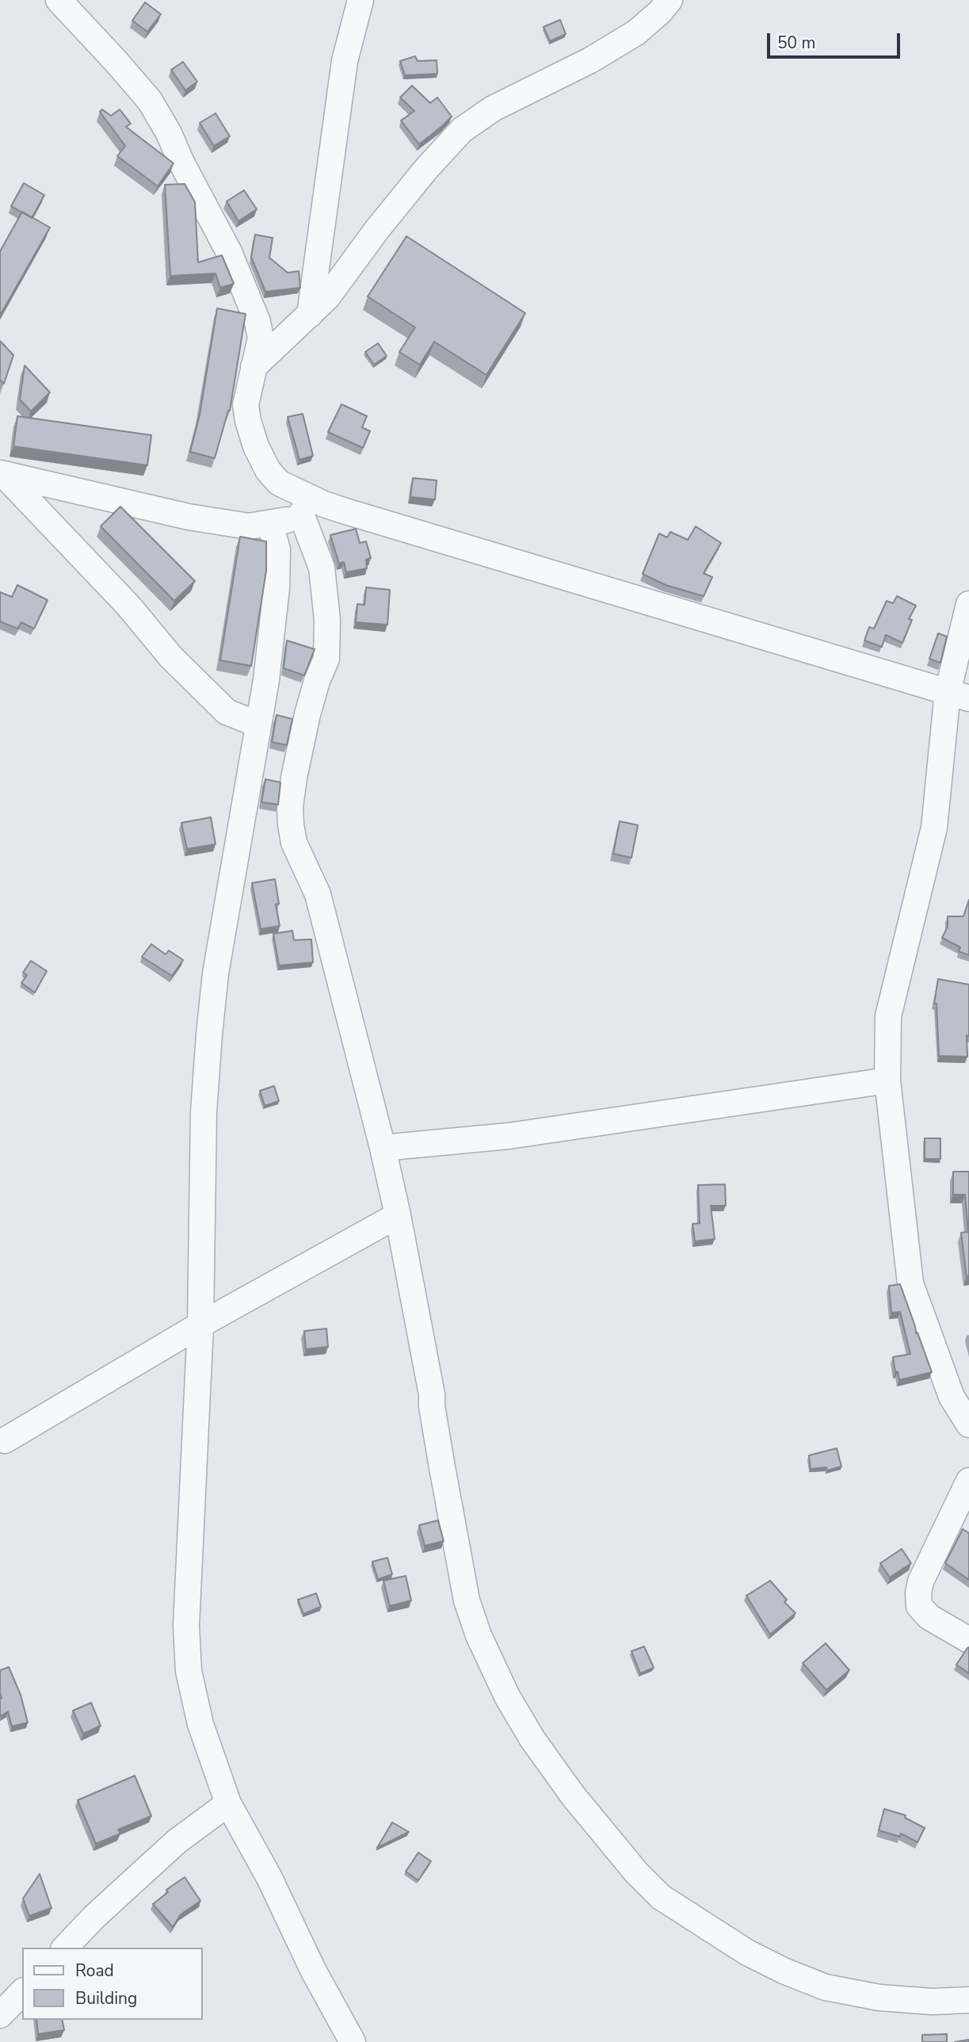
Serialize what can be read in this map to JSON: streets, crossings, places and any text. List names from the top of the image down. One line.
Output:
{"legend":["Road","Building"],"scale_bar":"50 m"}
